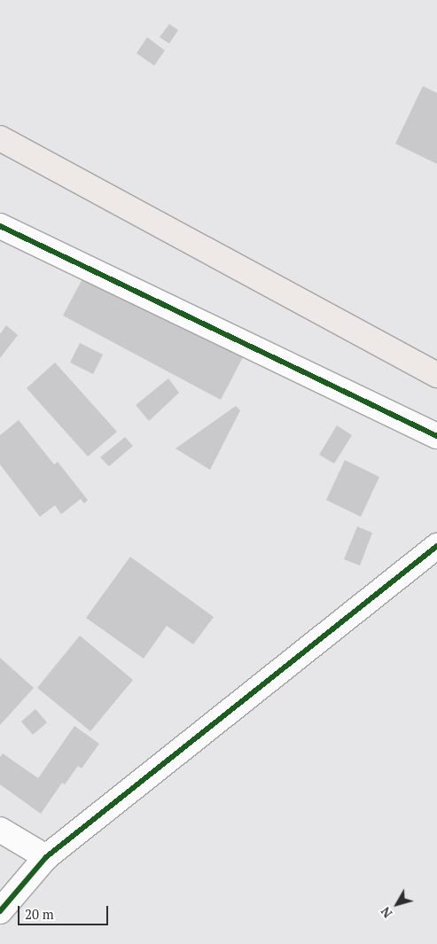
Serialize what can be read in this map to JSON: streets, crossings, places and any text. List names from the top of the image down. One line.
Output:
{"scale_bar":"20 m","north":"bottom left"}
